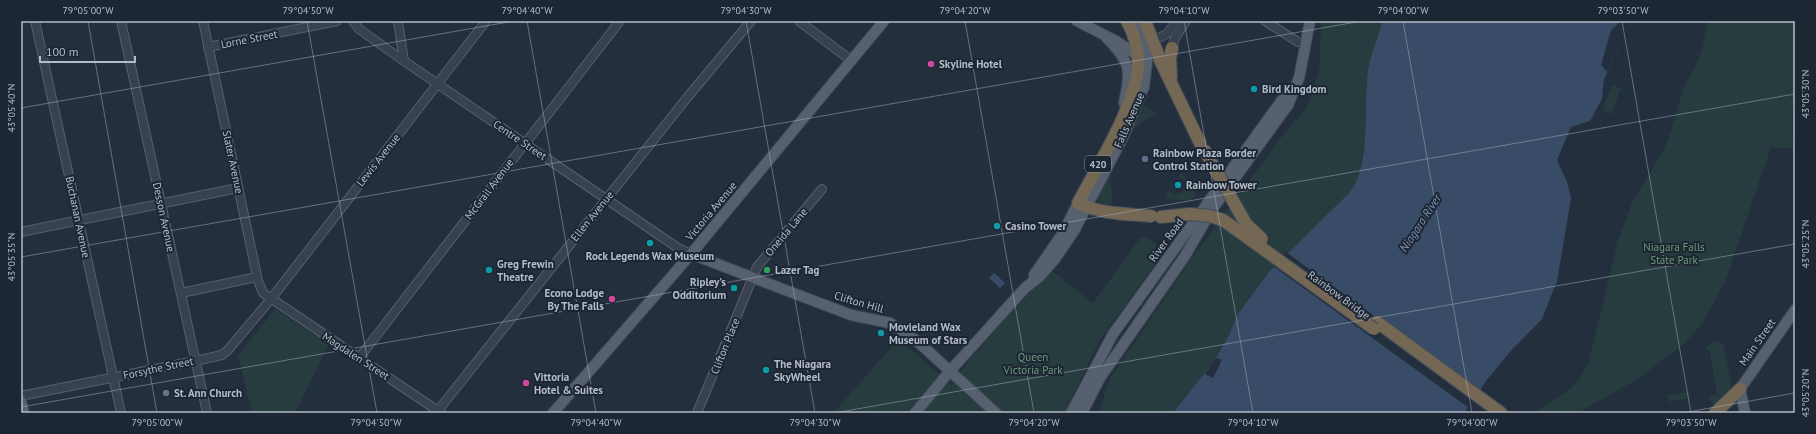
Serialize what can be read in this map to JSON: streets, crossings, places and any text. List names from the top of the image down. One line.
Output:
{"streets":{"highway":["Falls Avenue","420","Rainbow Bridge"],"main road":["Victoria Avenue","River Road","Clifton Hill","Main Street"],"street":["Lorne Street","Centre Street","Lewis Avenue","Slater Avenue","McGrail Avenue","Ellen Avenue","Buchanan Avenue","Desson Avenue","Oneida Lane","Clifton Place","Magdalen Street","Forsythe Street"]},"crossings":[["Lorne Street","Slater Avenue"],["Falls Avenue","Rainbow Bridge"],["Falls Avenue","Clifton Hill"],["Centre Street","Lewis Avenue"],["Centre Street","McGrail Avenue"],["Centre Street","Victoria Avenue"],["Centre Street","Ellen Avenue"],["Centre Street","Clifton Hill"],["Lewis Avenue","Slater Avenue"],["Lewis Avenue","Magdalen Street"],["Lewis Avenue","Forsythe Street"],["Slater Avenue","Magdalen Street"],["Slater Avenue","Forsythe Street"],["McGrail Avenue","Magdalen Street"],["Victoria Avenue","Clifton Hill"],["Ellen Avenue","Magdalen Street"],["Buchanan Avenue","Forsythe Street"],["Desson Avenue","Forsythe Street"],["Oneida Lane","Clifton Hill"],["Oneida Lane","Clifton Place"],["Clifton Hill","Clifton Place"],["Magdalen Street","Forsythe Street"]],"water":["Niagara River"],"parks":["Niagara Falls State Park","Queen Victoria Park"],"places":["Skyline Hotel","Bird Kingdom","Rainbow Plaza Border Control Station","Rainbow Tower","Casino Tower","Rock Legends Wax Museum","Greg Frewin Theatre","Lazer Tag","Ripley's Odditorium","Econo Lodge By The Falls","Movieland Wax Museum of Stars","The Niagara SkyWheel","Vittoria Hotel & Suites","St. Ann Church"],"scale_bar":"100 m","coordinates":["79°05'00\"W","79°04'50\"W","79°04'40\"W","79°04'30\"W","79°04'20\"W","79°04'10\"W","79°04'00\"W","79°03'50\"W","43°05'30\"N","43°05'40\"N","43°05'25\"N","43°05'35\"N","43°05'20\"N"]}
